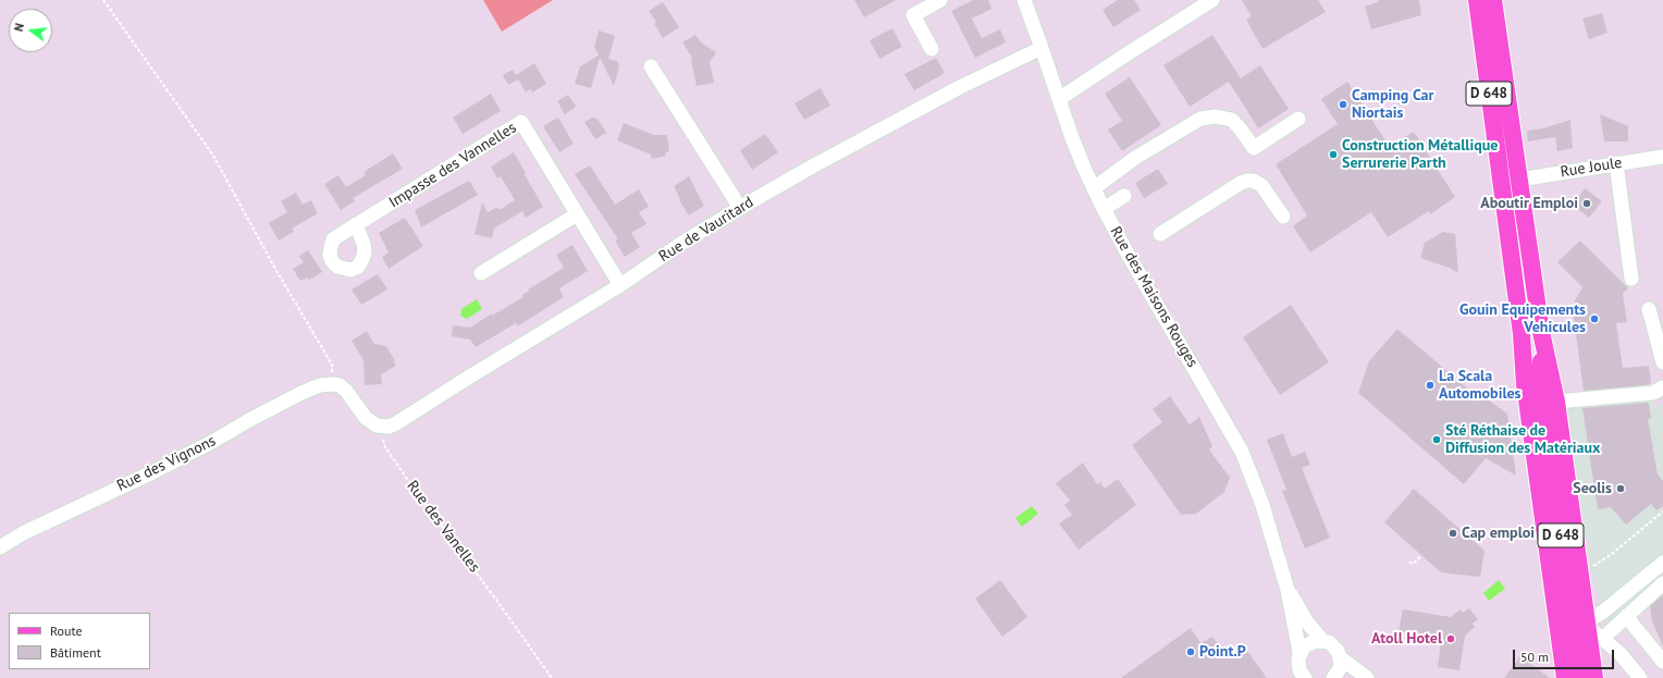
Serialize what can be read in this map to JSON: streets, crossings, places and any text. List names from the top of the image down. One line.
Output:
{"streets":{"main road":["D 648"],"street":["Impasse des Vannelles","Rue Joule","Rue de Vauritard","Rue des Maisons Rouges","Rue des Vignons"],"path":["Rue des Vanelles"]},"crossings":[["D 648","Rue Joule"],["Impasse des Vannelles","Rue de Vauritard"],["Rue de Vauritard","Rue des Maisons Rouges"],["Rue de Vauritard","Rue des Vanelles"]],"places":["Camping Car Niortais","Construction Métallique Serrurerie Parth","Aboutir Emploi","Gouin Equipements Vehicules","La Scala Automobiles","Sté Réthaise de Diffusion des Matériaux","Seolis","Cap emploi","Atoll Hotel","Point.P"],"legend":["Route","Bâtiment"],"scale_bar":"50 m","north":"left"}
